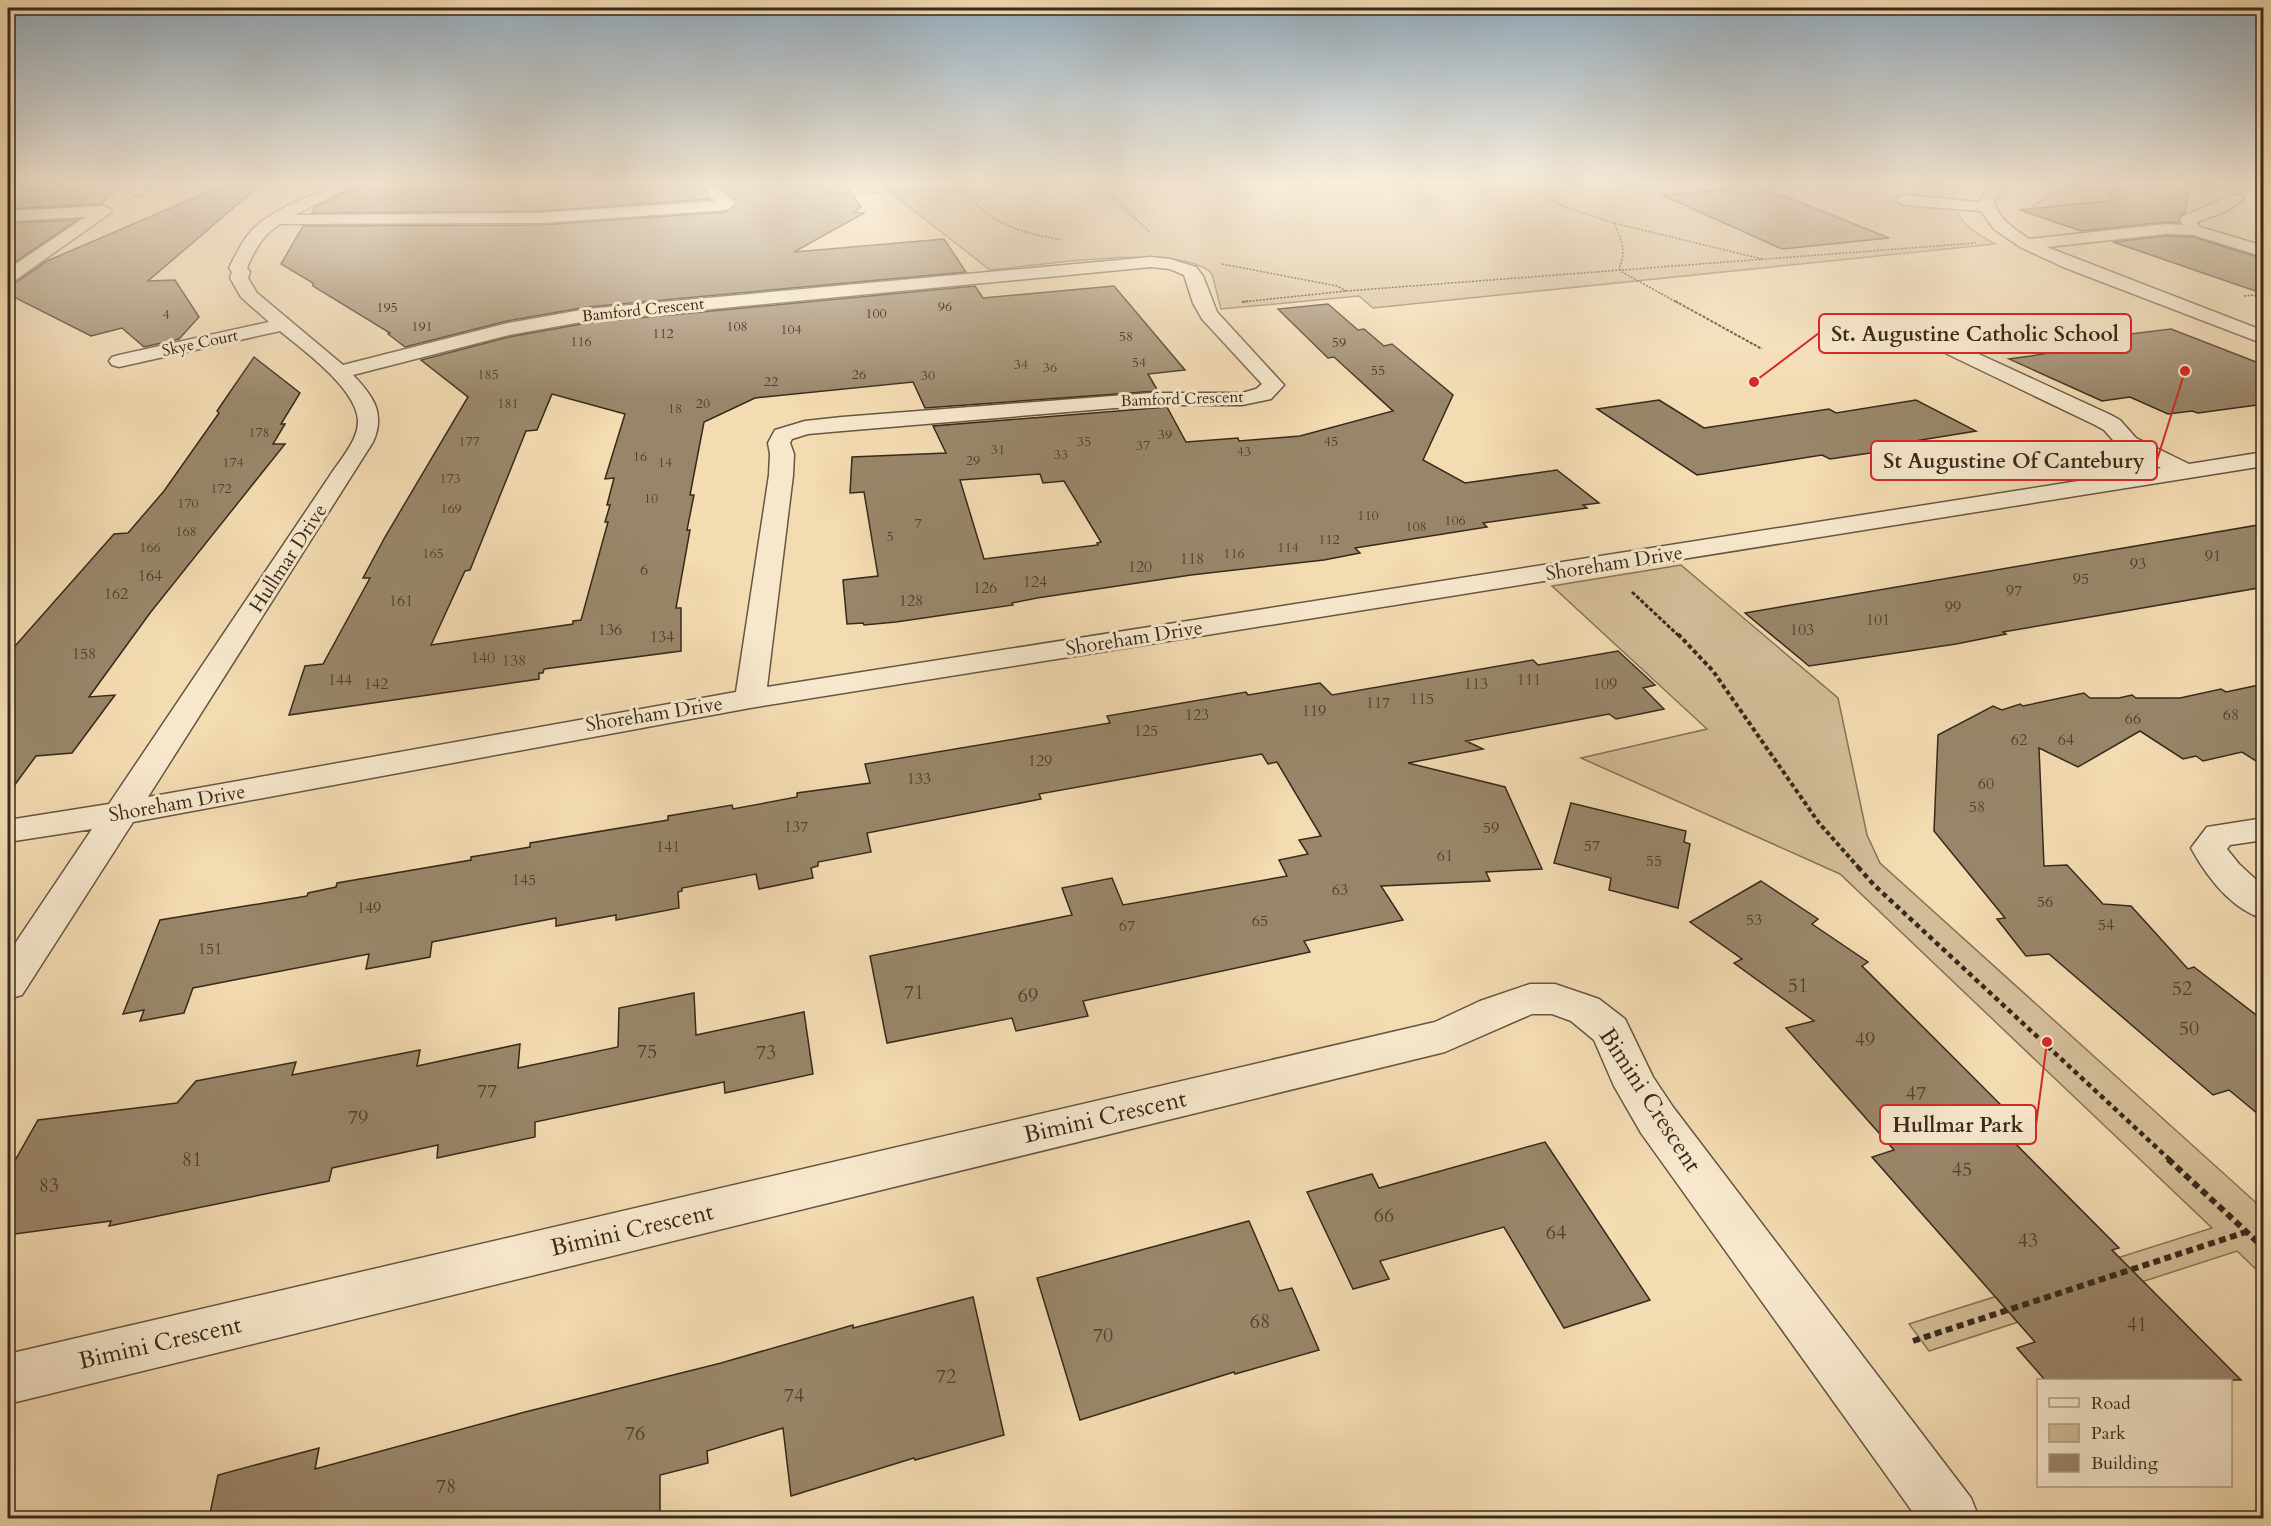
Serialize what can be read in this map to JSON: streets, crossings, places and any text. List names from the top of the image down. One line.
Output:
{"streets":{"street":["Bamford Crescent","Skye Court","Hullmar Drive","Shoreham Drive","Bimini Crescent"]},"crossings":[["Bamford Crescent","Hullmar Drive"],["Bamford Crescent","Shoreham Drive"],["Skye Court","Hullmar Drive"],["Hullmar Drive","Shoreham Drive"]],"places":["St Augustine Of Cantebury","St. Augustine Catholic School","Hullmar Park"],"house_numbers":["96","195","100","4","191","108","104","112","58","116","59","54","34","36","55","185","26","30","22","181","20","18","178","39","177","35","45","37","31","43","33","16","29","174","14","173","172","10","170","169","110","106","7","108","168","5","112","166","114","165","116","91","118","93","120","6","164","95","124","126","97","162","161","128","99","101","136","103","134","158","140","138","144","111","142","113","109","115","117","119","123","68","66","125","62","64","129","133","60","58","137","59","57","141","61","55","145","63","56","149","53","65","54","67","151","51","52","71","69","50","49","75","73","77","47","79","81","45","83","66","64","43","68","41","70","72","74","76","78"],"legend":["Road","Park","Building"]}
